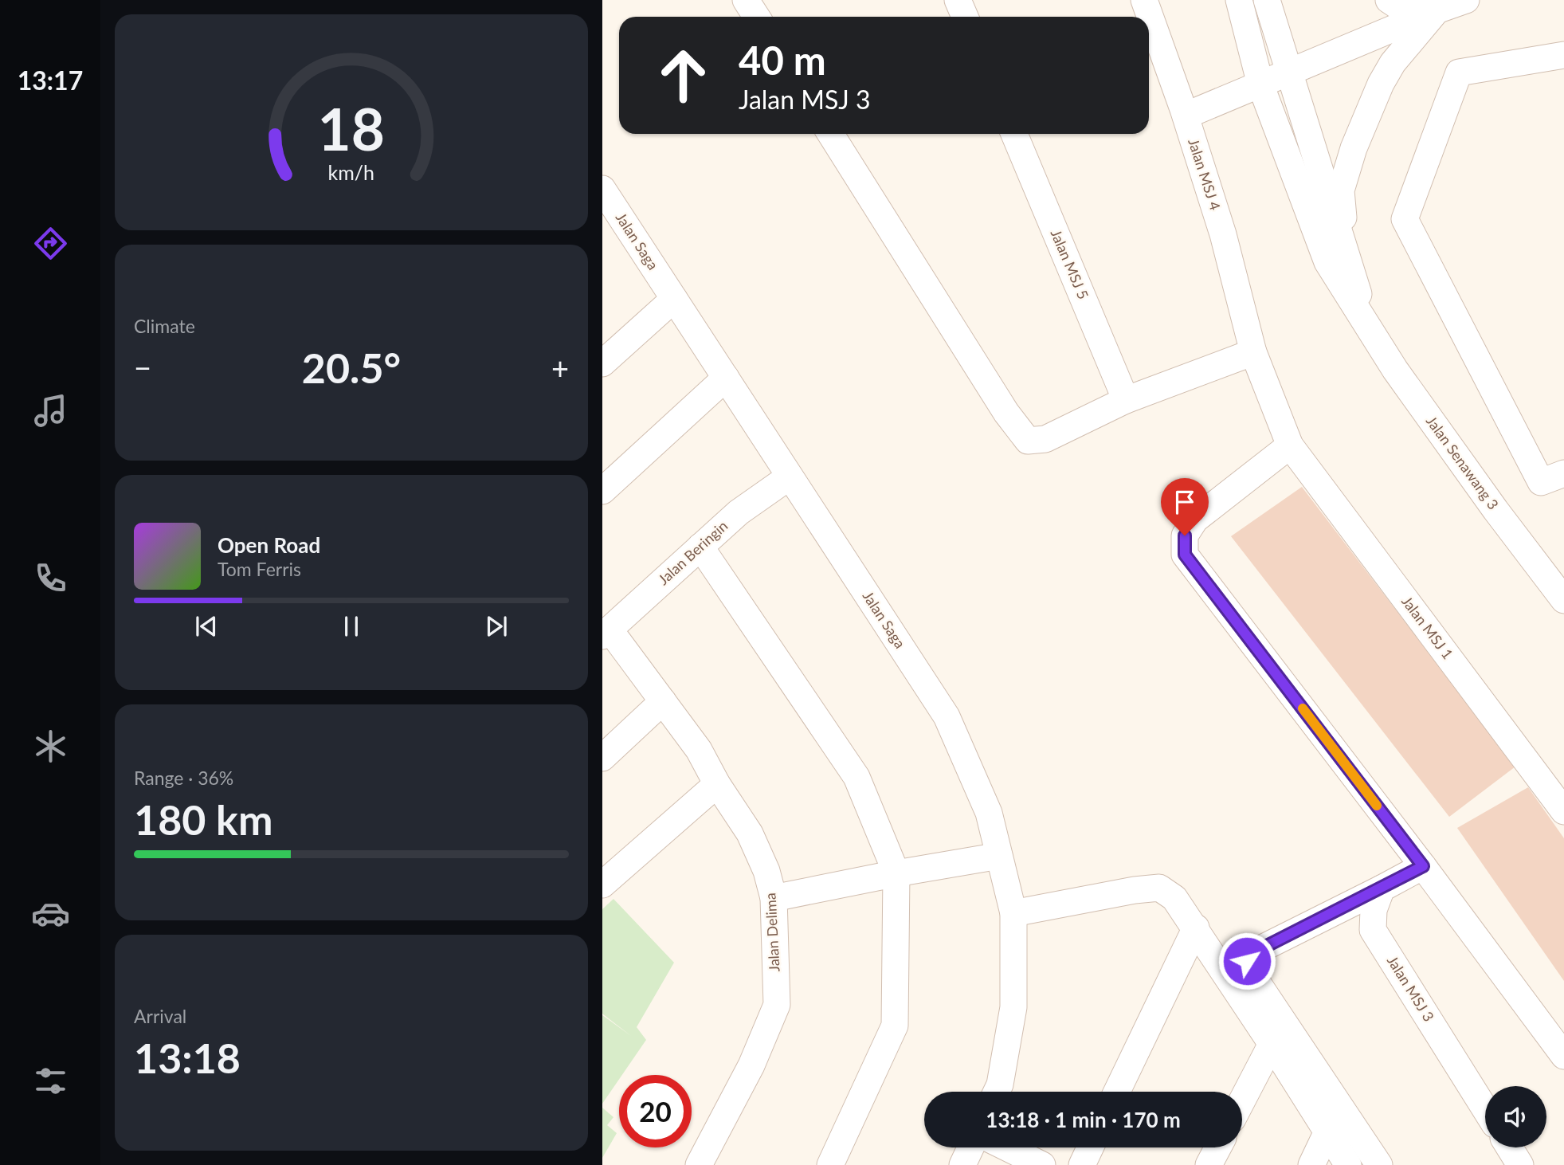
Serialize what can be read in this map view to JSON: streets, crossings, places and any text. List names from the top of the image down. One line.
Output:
{"streets":{"street":["Jalan MSJ 4","Jalan Saga","Jalan MSJ 5","Jalan Senawang 3","Jalan Beringin","Jalan MSJ 1","Jalan Delima","Jalan MSJ 3"]},"crossings":[["Jalan MSJ 4","Jalan MSJ 1"],["Jalan Saga","Jalan Beringin"],["Jalan Beringin","Jalan Delima"]],"page":{"tabs":"13:17","turn":["40 m","Jalan MSJ 3"],"tile":["Climate",["Range · 36%","180 km"],["Arrival","13:18"]],"heat":["−","20.5°","+"],"song":["Open Road","Tom Ferris"],"limit":"20","trip":"13:18 · 1 min · 170 m","gauge":["18","km/h"]}}
